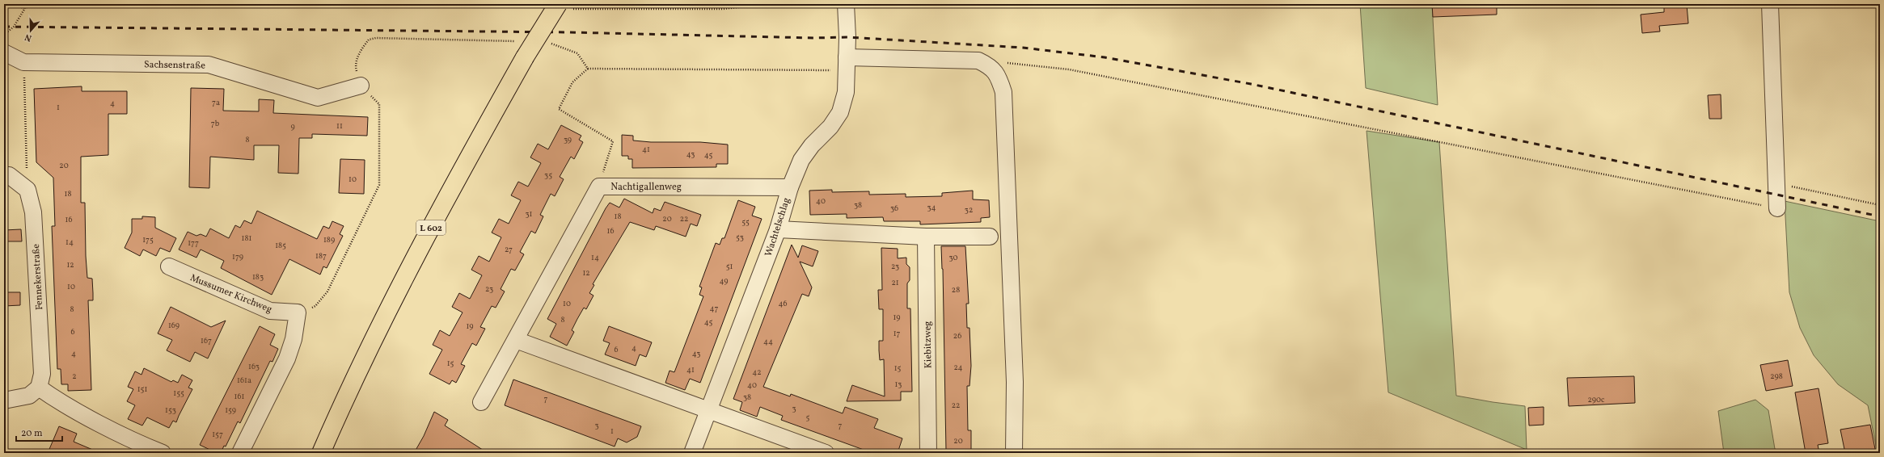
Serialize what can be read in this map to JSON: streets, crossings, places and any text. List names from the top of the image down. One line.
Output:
{"streets":{"main road":["L 602"],"street":["Sachsenstraße","Nachtigallenweg","Wachtelschlag","Fennekerstraße","Mussumer Kirchweg","Kiebitzweg"]},"crossings":[["Nachtigallenweg","Wachtelschlag"]],"house_numbers":["7a","4","1","7b","11","9","8","39","41","43","45","20","35","10","18","40","38","34","36","32","31","18","20","22","16","55","16","53","181","175","189","14","177","185","27","187","179","14","30","12","51","23","12","183","49","21","10","23","28","10","46","47","8","19","8","45","169","19","6","17","26","167","44","4","6","4","43","15","163","24","15","41","42","2","298","161a","13","40","151","155","161","38","7","290c","22","3","153","159","5","3","7","1","157","20"],"scale_bar":"20 m","north":"bottom"}
